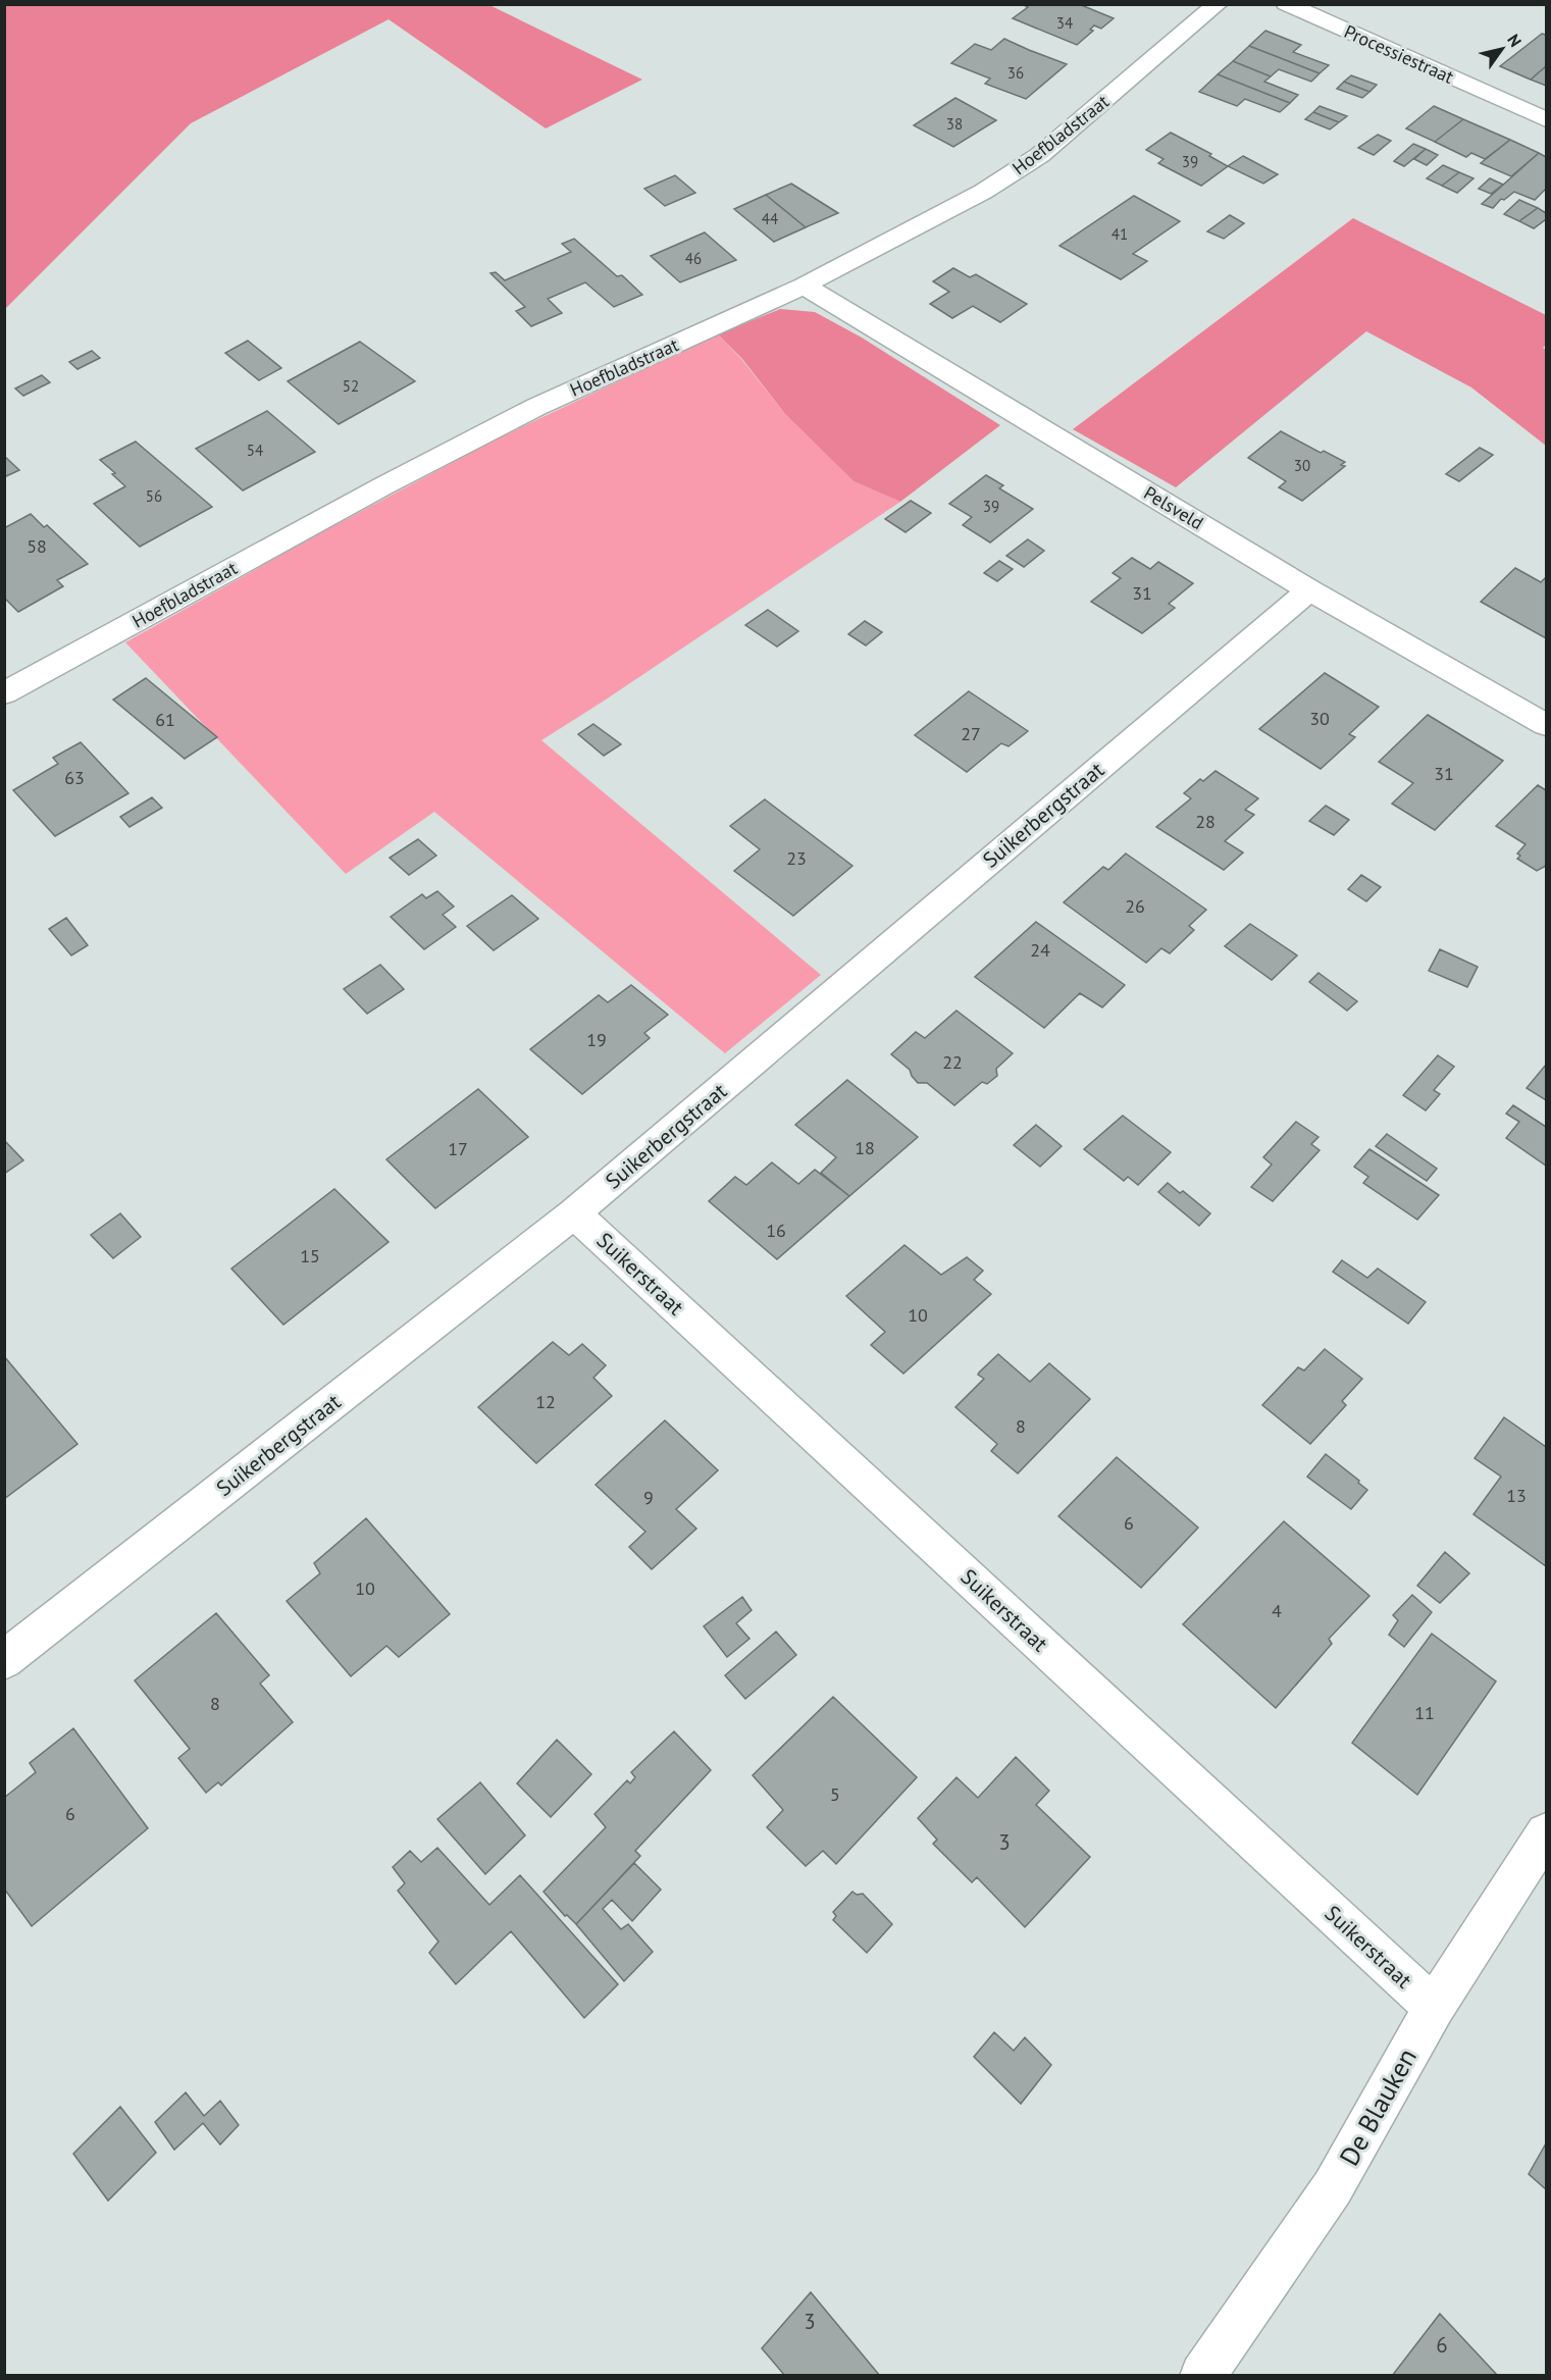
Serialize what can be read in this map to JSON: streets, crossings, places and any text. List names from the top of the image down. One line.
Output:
{"streets":{"street":["Processiestraat","Hoefbladstraat","Pelsveld","Suikerbergstraat","Suikerstraat","De Blauken"]},"crossings":[["Hoefbladstraat","Pelsveld"],["Pelsveld","Suikerbergstraat"],["Suikerbergstraat","Suikerstraat"],["Suikerstraat","De Blauken"]],"house_numbers":["34","36","38","39","44","41","46","52","54","30","56","39","58","31","30","61","27","31","63","28","23","26","24","19","22","18","17","16","15","10","12","8","13","9","6","10","4","8","11","5","6","3","3","6"],"north":"top right"}
